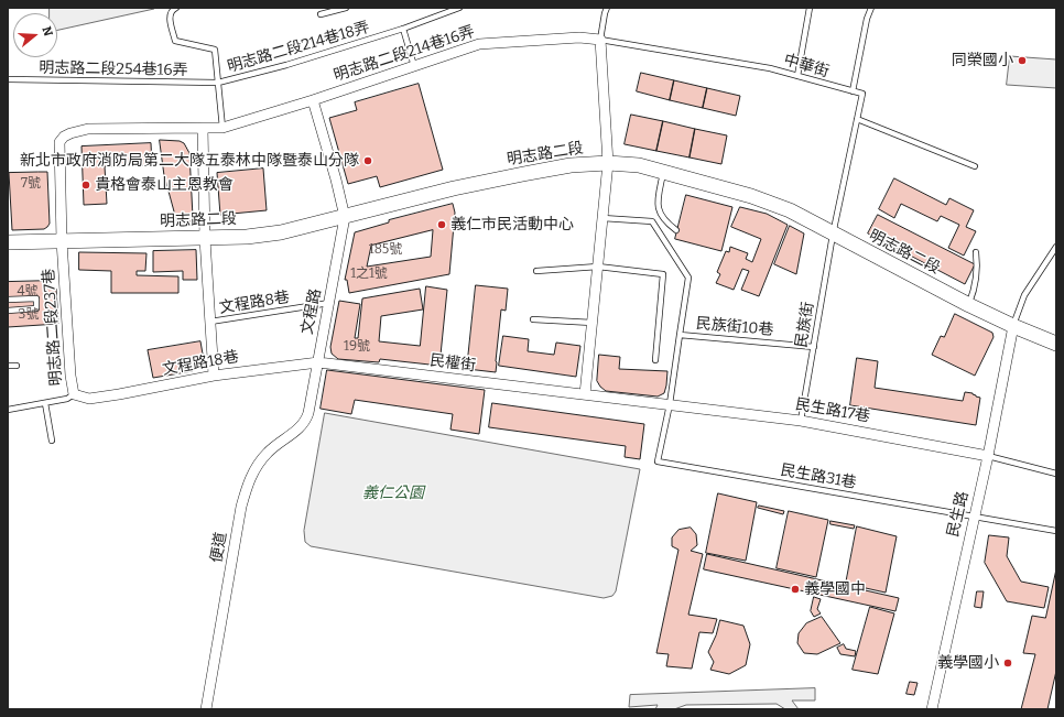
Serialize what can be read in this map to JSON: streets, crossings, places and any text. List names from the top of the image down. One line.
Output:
{"streets":{"main road":["明志路二段"],"street":["明志路二段214巷16弄","文程路","明志路二段237巷","文程路18巷","民權街","民生路17巷","民生路","便道"],"lane":["明志路二段214巷18弄","中華街","明志路二段254巷16弄","文程路8巷","民族街","民族街10巷","民生路31巷"]},"crossings":[["明志路二段214巷18弄","明志路二段254巷16弄"],["明志路二段214巷16弄","中華街"],["明志路二段214巷16弄","明志路二段237巷"],["明志路二段","文程路"],["明志路二段","民族街"],["明志路二段","明志路二段237巷"],["明志路二段","民生路"],["文程路8巷","文程路"],["文程路","文程路18巷"],["文程路","民權街"],["文程路","便道"],["民族街","民族街10巷"],["民族街","民生路17巷"],["明志路二段237巷","文程路18巷"],["文程路18巷","民權街"],["民權街","民生路17巷"],["民權街","民生路31巷"],["民生路17巷","民生路31巷"],["民生路17巷","民生路"],["民生路31巷","民生路"]],"parks":["義仁公園"],"places":["同榮國小","新北市政府消防局第二大隊五泰林中隊暨泰山分隊","貴格會泰山主恩教會","義仁市民活動中心","義學國中","義學國小"],"house_numbers":["7號","185號","1之1號","4號","3號","19號"],"north":"right"}
